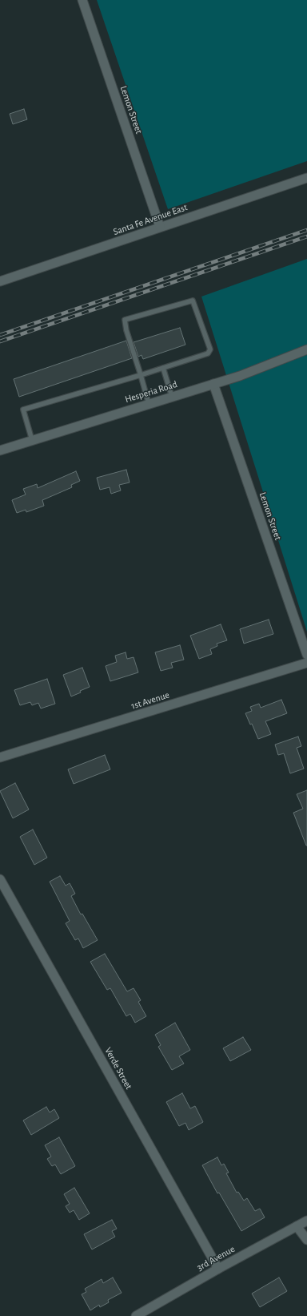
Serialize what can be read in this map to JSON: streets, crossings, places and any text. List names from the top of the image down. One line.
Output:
{"streets":{"street":["Lemon Street","Santa Fe Avenue East","Hesperia Road","1st Avenue","Verde Street","3rd Avenue"]},"crossings":[["Lemon Street","Santa Fe Avenue East"],["Lemon Street","Hesperia Road"],["Verde Street","3rd Avenue"]]}
